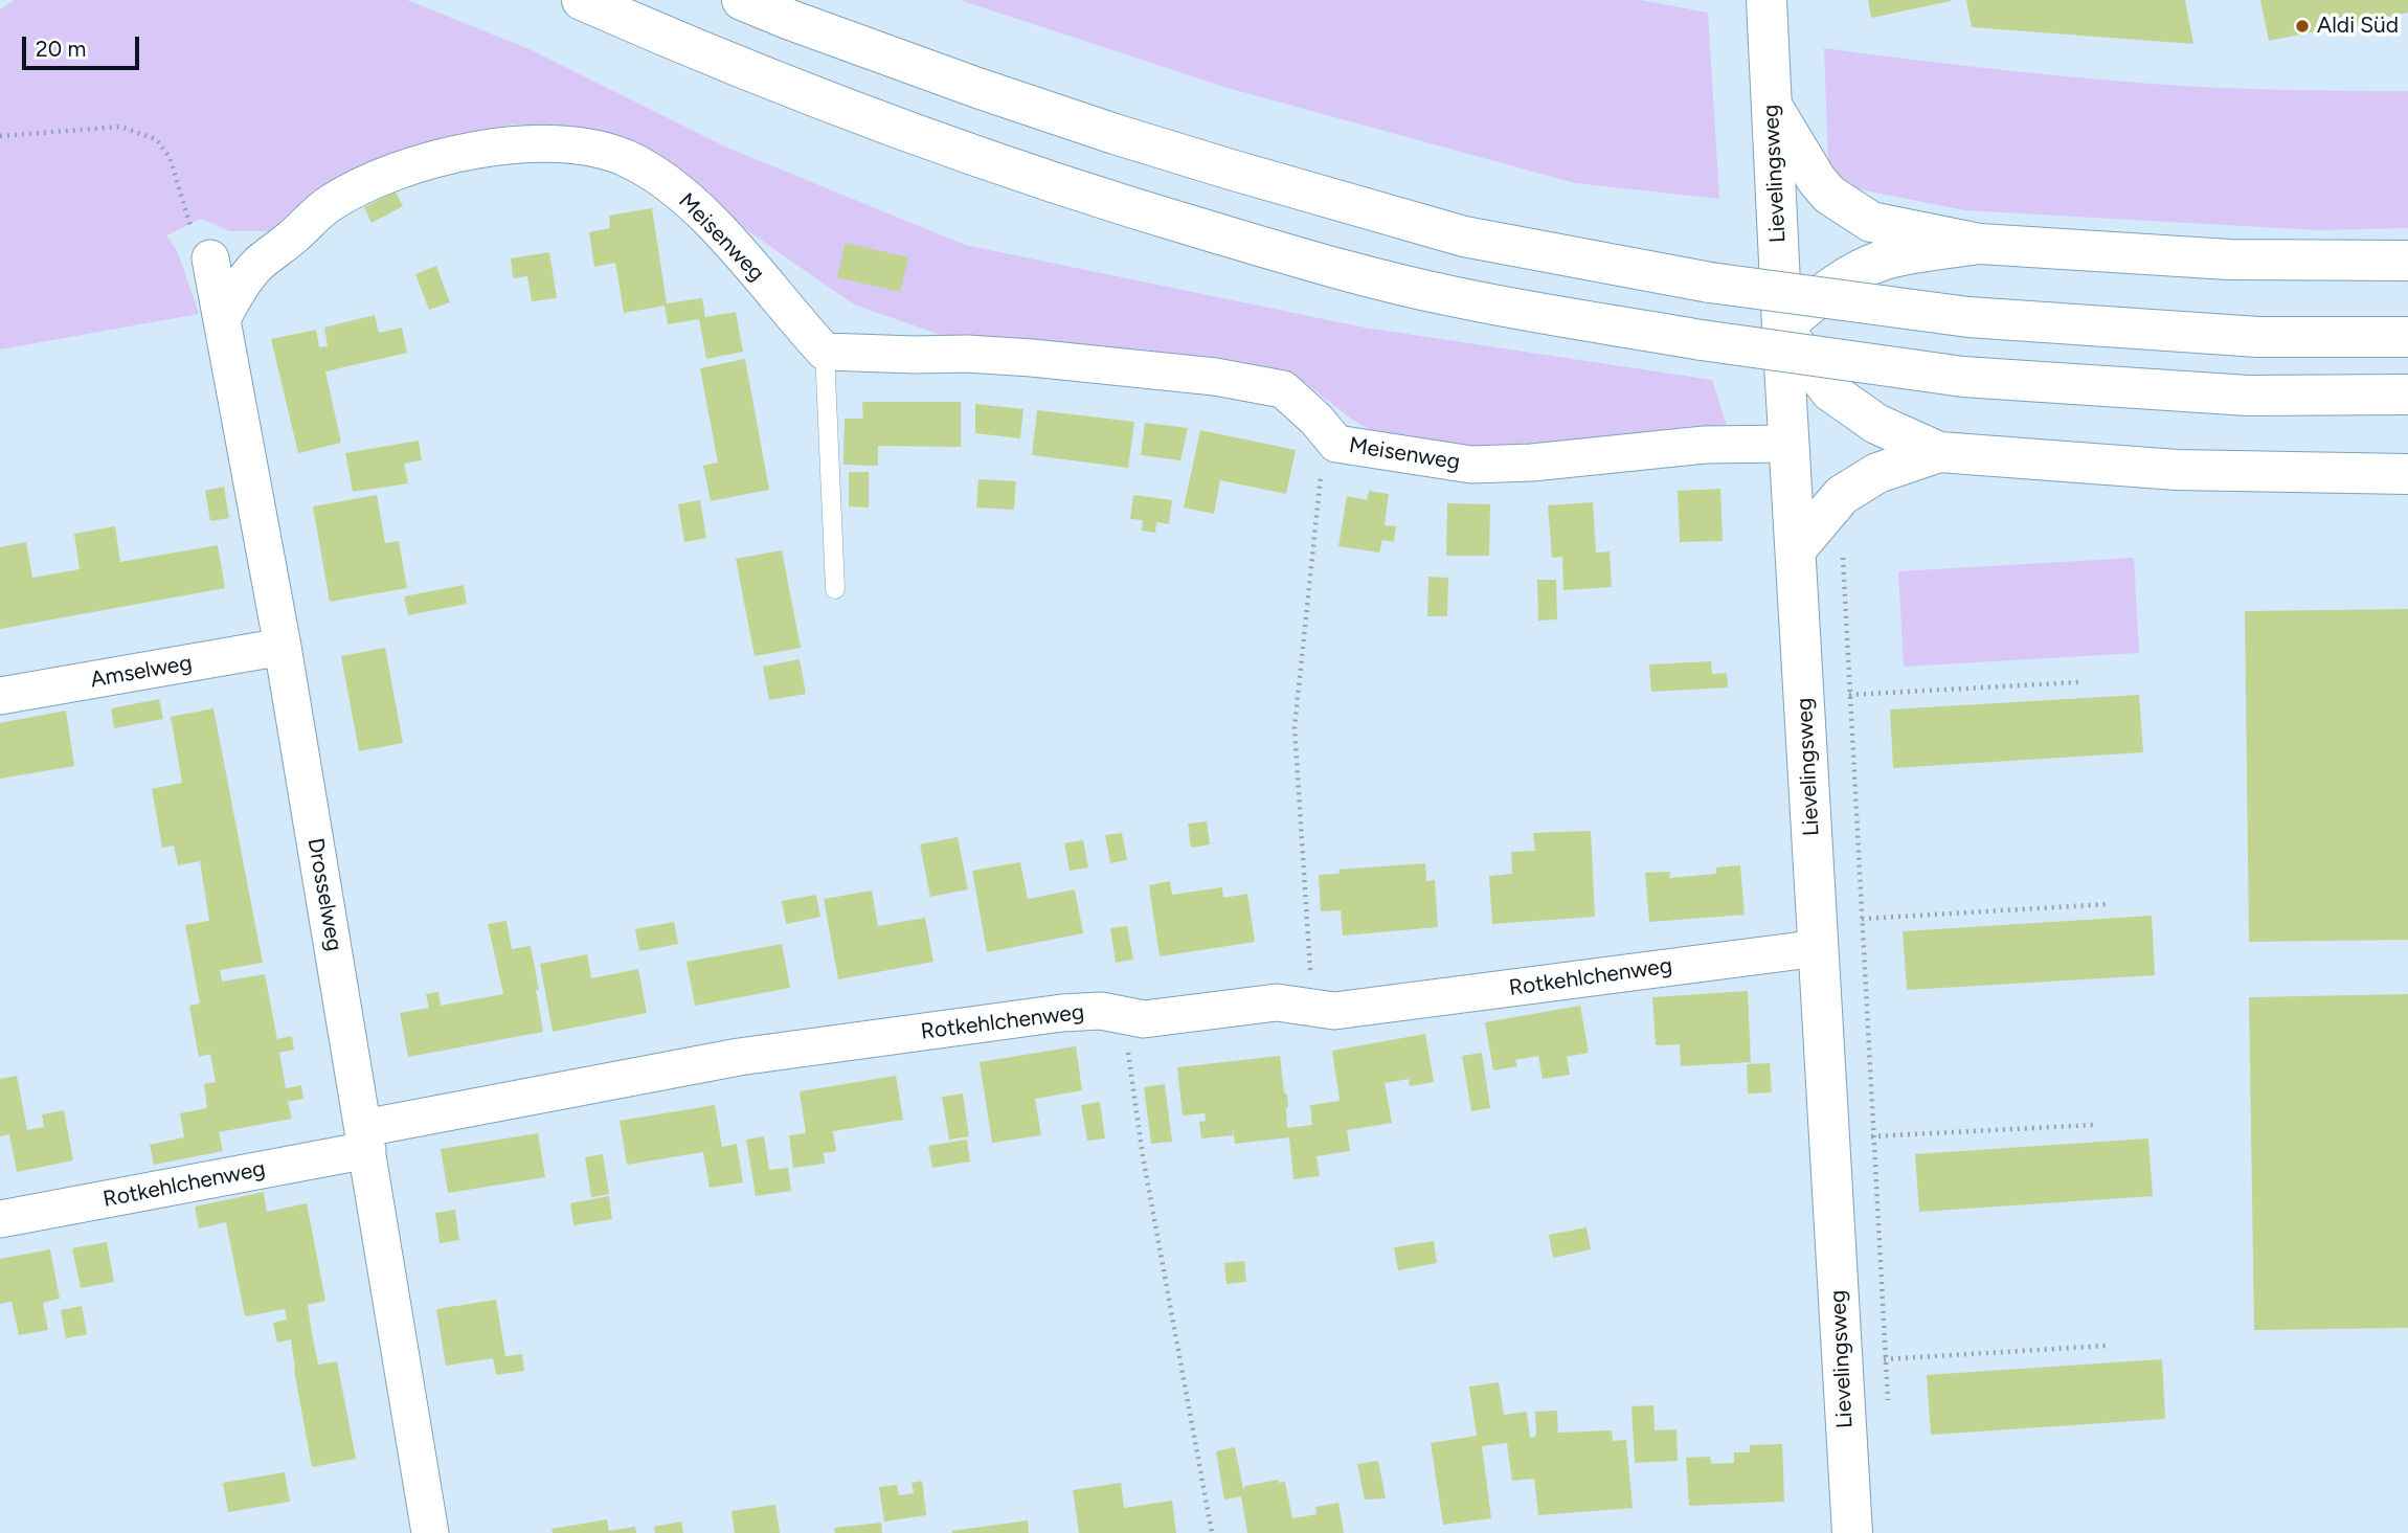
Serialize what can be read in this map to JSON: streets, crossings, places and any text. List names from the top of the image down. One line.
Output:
{"streets":{"main road":["Lievelingsweg"],"street":["Meisenweg","Amselweg","Drosselweg","Rotkehlchenweg"]},"crossings":[["Lievelingsweg","Meisenweg"],["Lievelingsweg","Rotkehlchenweg"],["Meisenweg","Drosselweg"],["Amselweg","Drosselweg"],["Drosselweg","Rotkehlchenweg"]],"places":["Aldi Süd"],"scale_bar":"20 m"}
